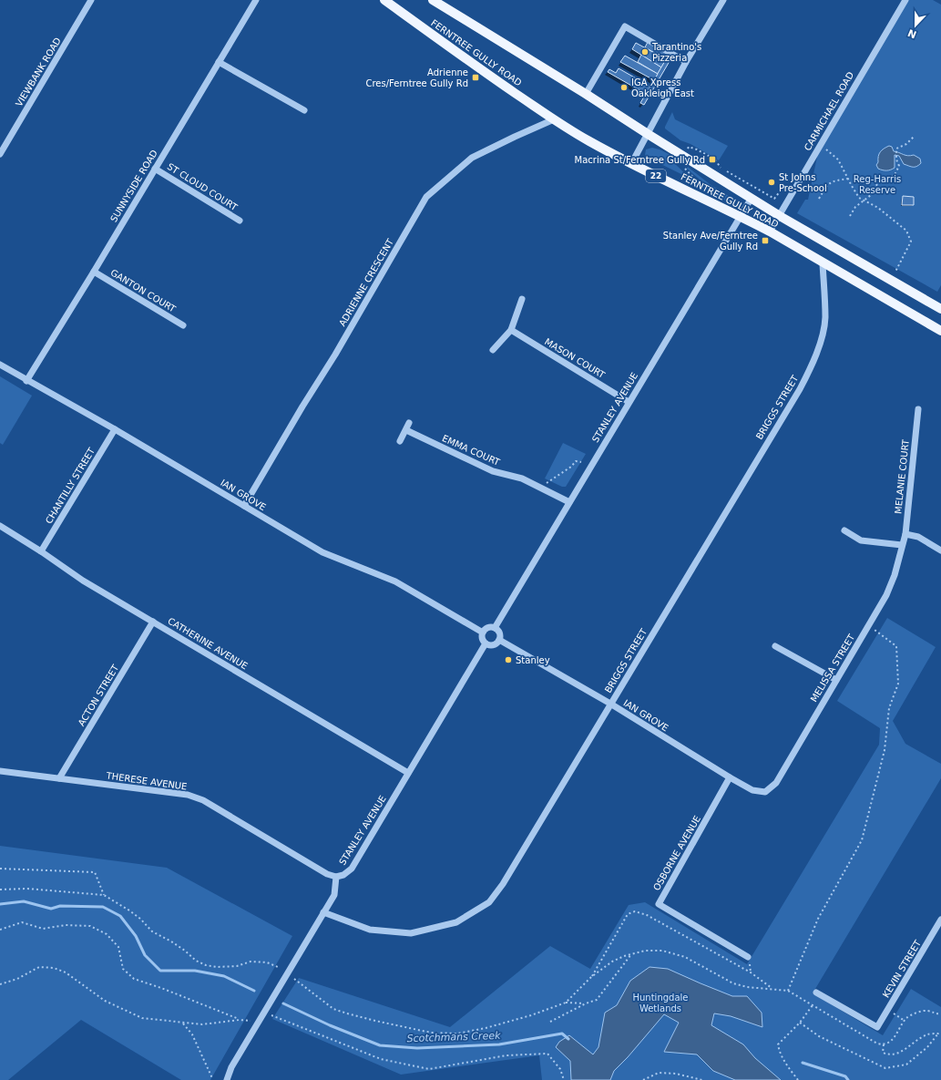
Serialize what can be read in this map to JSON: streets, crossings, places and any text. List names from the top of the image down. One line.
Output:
{"streets":{"main road":["FERNTREE GULLY ROAD","22"],"street":["VIEWBANK ROAD","CARMICHAEL ROAD","SUNNYSIDE ROAD","ST CLOUD COURT","ADRIENNE CRESCENT","GANTON COURT","MASON COURT","STANLEY AVENUE","BRIGGS STREET","EMMA COURT","MELANIE COURT","CHANTILLY STREET","IAN GROVE","CATHERINE AVENUE","MELISSA STREET","ACTON STREET","THERESE AVENUE","OSBORNE AVENUE","KEVIN STREET"]},"crossings":[["FERNTREE GULLY ROAD","CARMICHAEL ROAD"],["FERNTREE GULLY ROAD","ADRIENNE CRESCENT"],["FERNTREE GULLY ROAD","STANLEY AVENUE"],["FERNTREE GULLY ROAD","BRIGGS STREET"],["SUNNYSIDE ROAD","ST CLOUD COURT"],["SUNNYSIDE ROAD","GANTON COURT"],["SUNNYSIDE ROAD","IAN GROVE"],["ADRIENNE CRESCENT","IAN GROVE"],["MASON COURT","STANLEY AVENUE"],["STANLEY AVENUE","BRIGGS STREET"],["STANLEY AVENUE","EMMA COURT"],["STANLEY AVENUE","IAN GROVE"],["STANLEY AVENUE","CATHERINE AVENUE"],["STANLEY AVENUE","THERESE AVENUE"],["BRIGGS STREET","IAN GROVE"],["MELANIE COURT","MELISSA STREET"],["CHANTILLY STREET","IAN GROVE"],["CHANTILLY STREET","CATHERINE AVENUE"],["IAN GROVE","MELISSA STREET"],["IAN GROVE","OSBORNE AVENUE"],["CATHERINE AVENUE","ACTON STREET"],["ACTON STREET","THERESE AVENUE"]],"water":["Scotchmans Creek"],"parks":["Reg-Harris Reserve","Huntingdale Wetlands"],"places":{"other":["Tarantino's Pizzeria","IGA Xpress Oakleigh East","St Johns Pre-School","Stanley"],"transit":["Adrienne Cres/Ferntree Gully Rd","Macrina St/Ferntree Gully Rd","Stanley Ave/Ferntree Gully Rd"]},"north":"bottom"}
